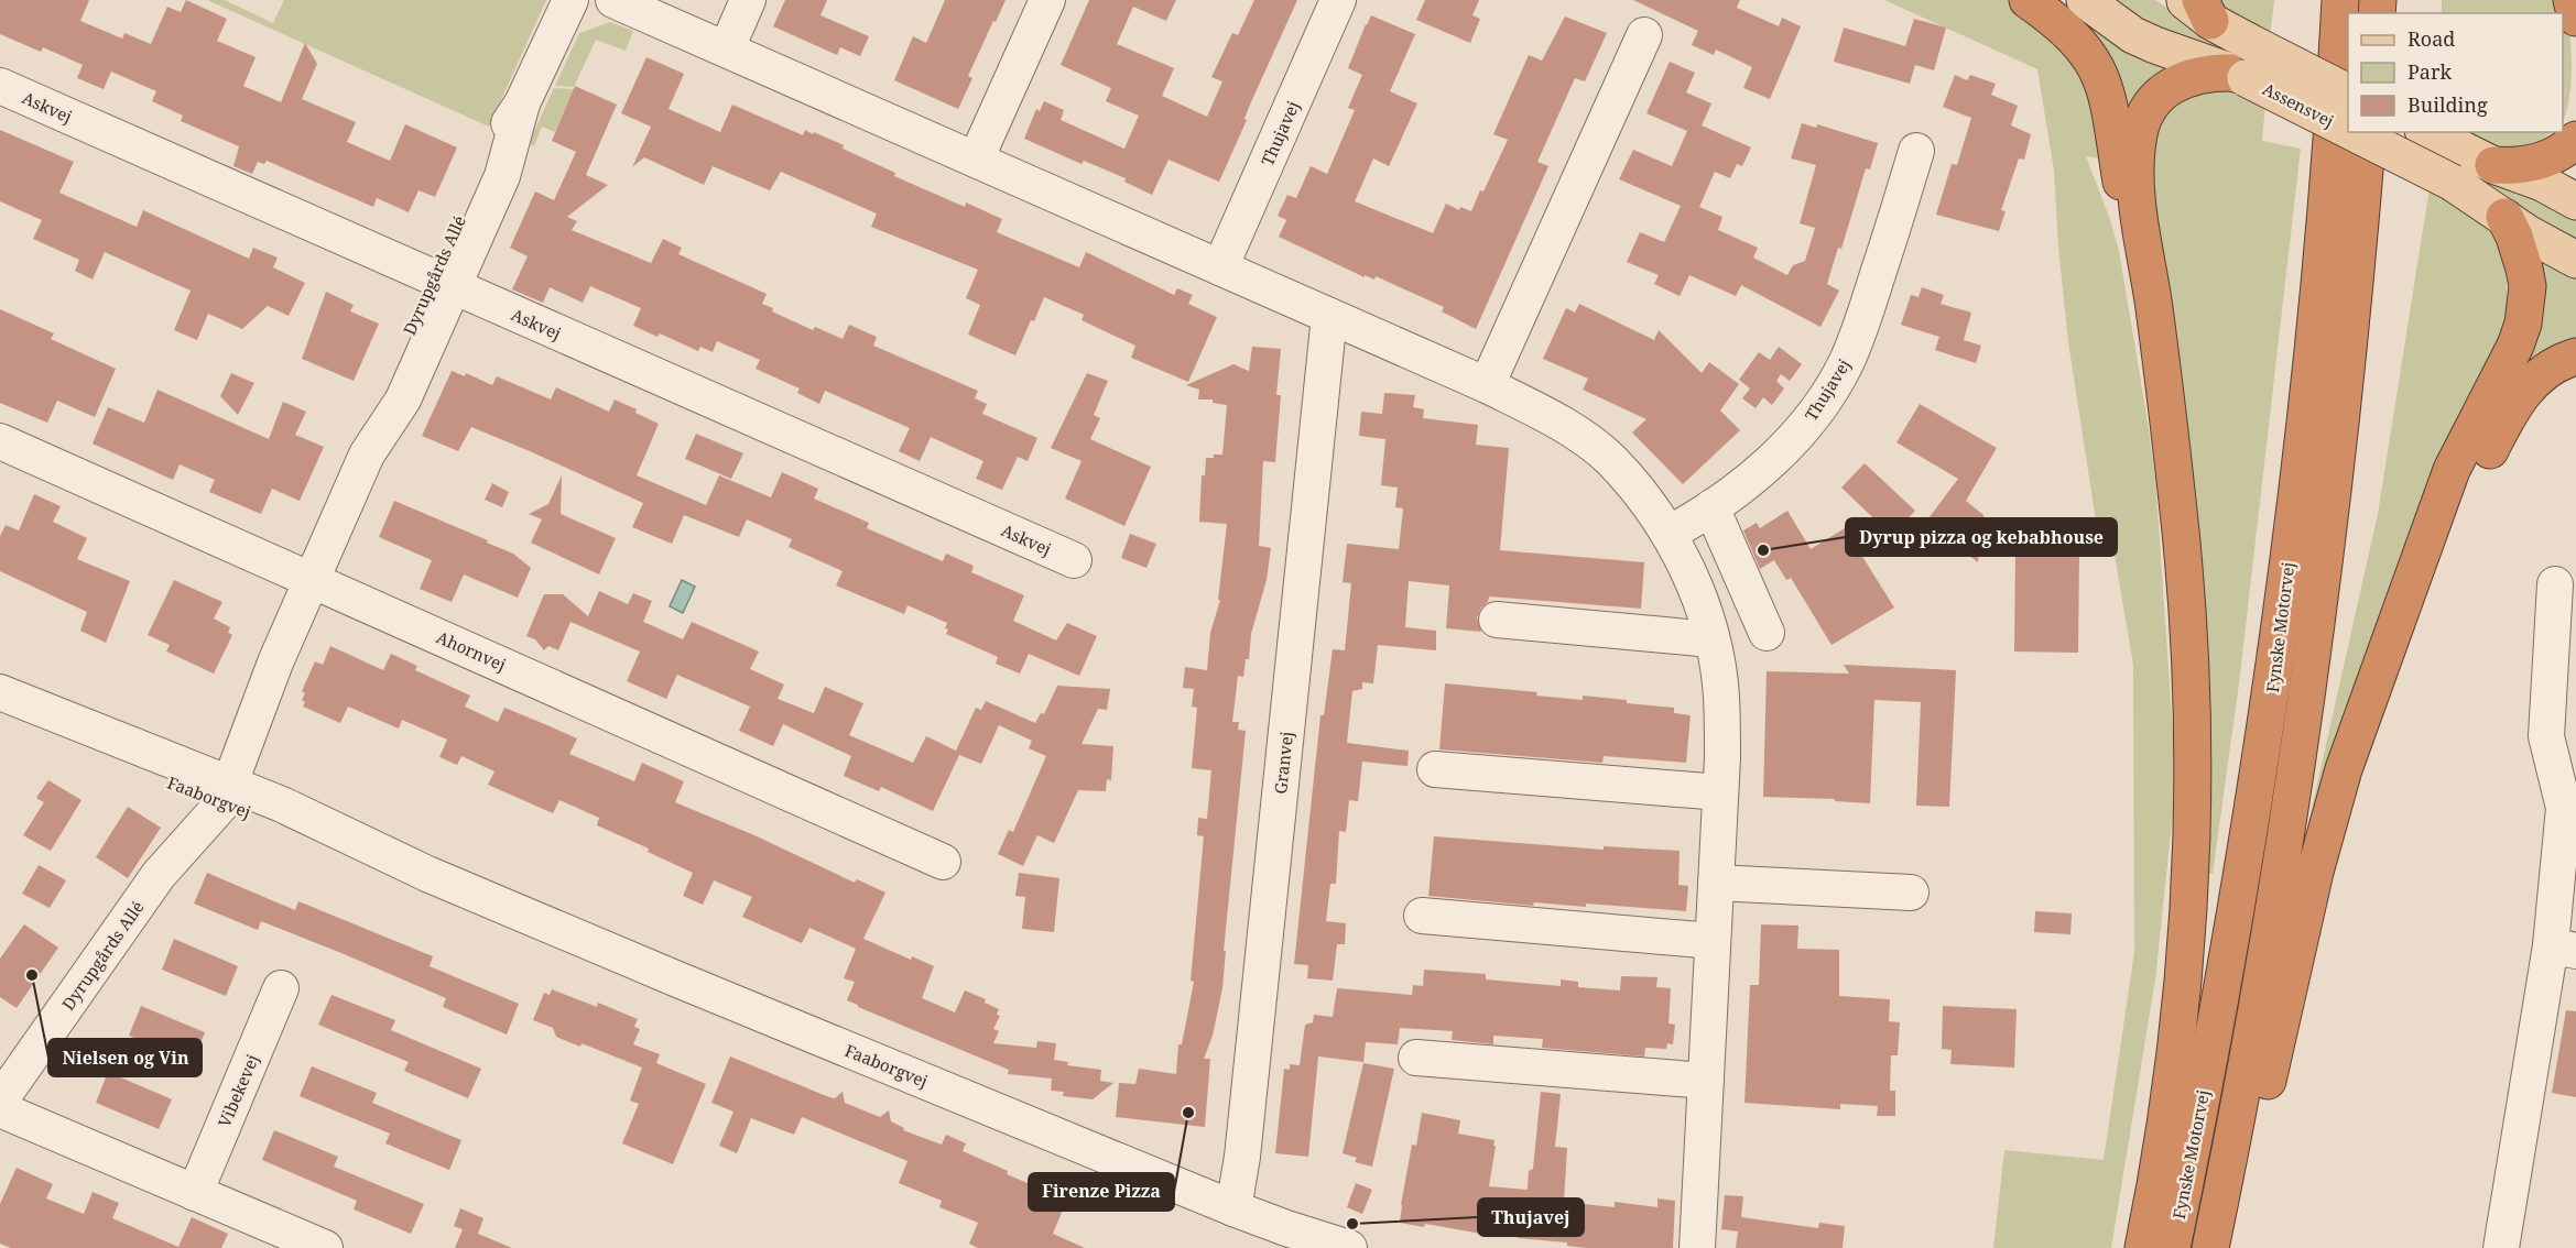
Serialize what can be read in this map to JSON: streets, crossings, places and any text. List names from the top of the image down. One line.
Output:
{"streets":{"highway":["Fynske Motorvej"],"main road":["Assensvej"],"street":["Askvej","Thujavej","Dyrupgårds Allé","Ahornvej","Granvej","Faaborgvej","Vibekevej"]},"crossings":[["Askvej","Dyrupgårds Allé"],["Dyrupgårds Allé","Ahornvej"],["Dyrupgårds Allé","Faaborgvej"],["Granvej","Faaborgvej"]],"places":["Dyrup pizza og kebabhouse","Nielsen og Vin","Firenze Pizza","Thujavej"],"legend":["Road","Park","Building"]}
